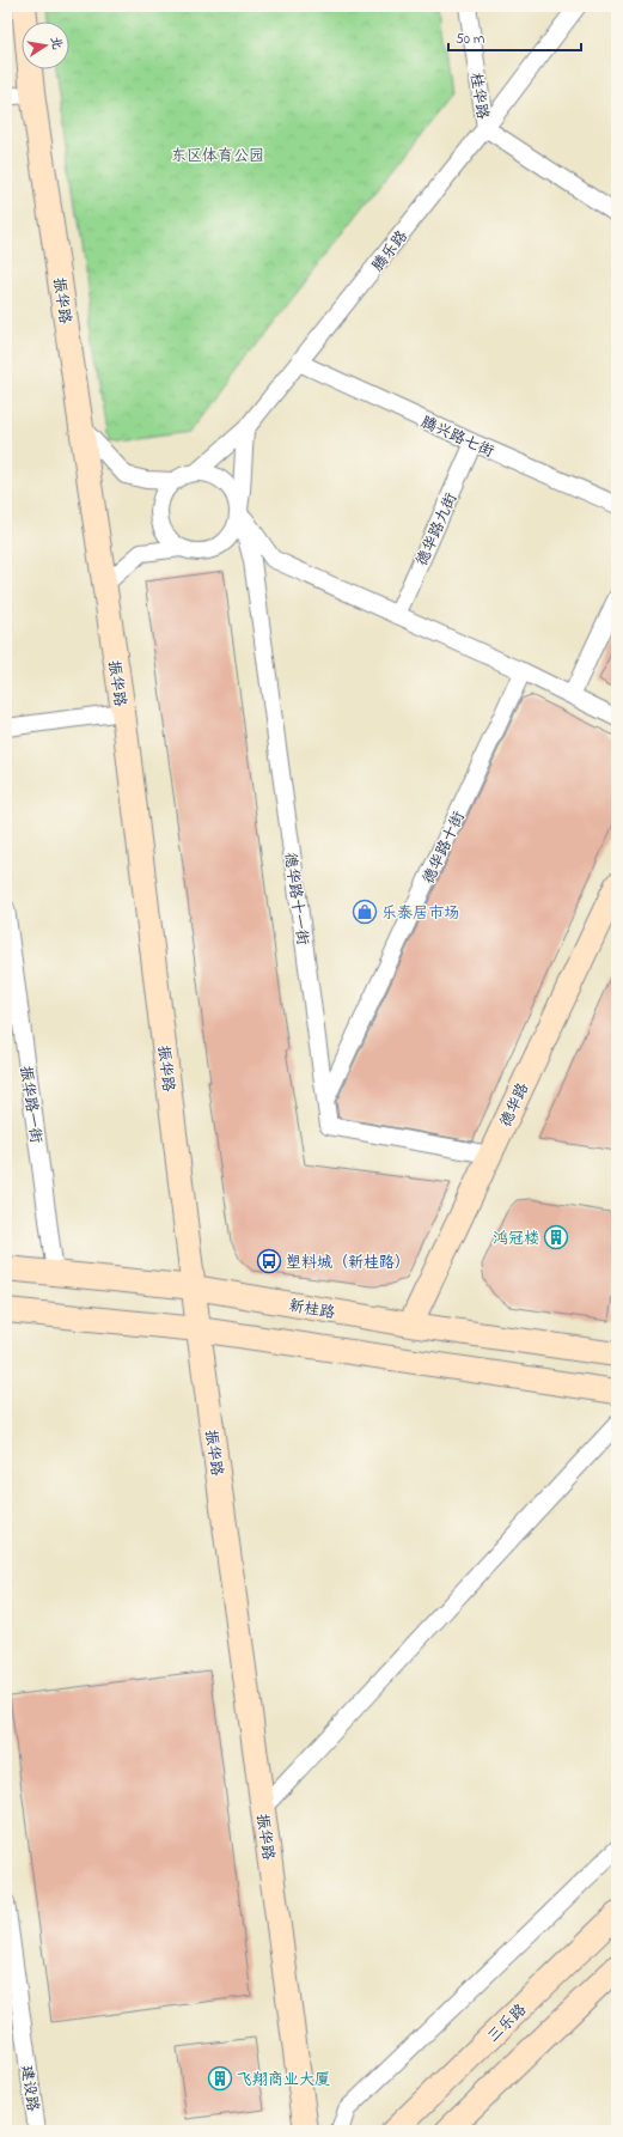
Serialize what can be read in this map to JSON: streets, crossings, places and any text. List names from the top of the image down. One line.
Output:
{"streets":{"street":["桂华路","腾乐路","振华路","腾兴路七街","德华路九街","德华路十街","德华路十一街","振华路一街","德华路","新桂路","三乐路","建设路"]},"crossings":[["桂华路","腾乐路"],["腾乐路","腾兴路七街"],["腾乐路","德华路十一街"],["振华路","新桂路"],["腾兴路七街","德华路九街"],["德华路十街","德华路十一街"],["德华路十一街","德华路"],["振华路一街","新桂路"],["德华路","新桂路"]],"parks":["东区体育公园"],"places":{"shop":["乐泰居市场"],"building":["鸿冠楼","飞翔商业大厦"],"bus stop":["塑料城（新桂路）"]},"scale_bar":"50 m","north":"right"}
